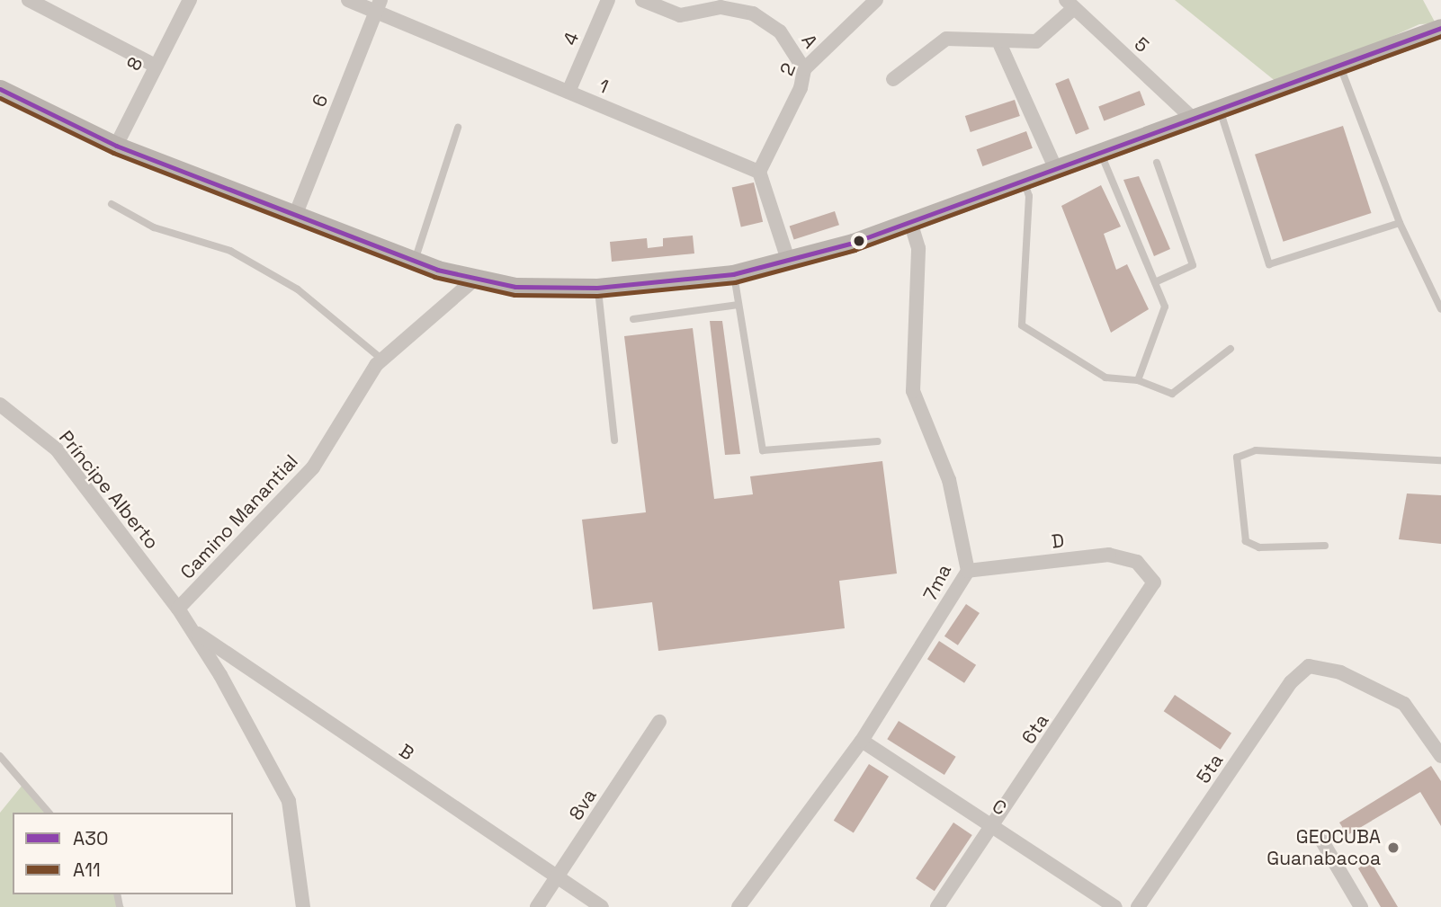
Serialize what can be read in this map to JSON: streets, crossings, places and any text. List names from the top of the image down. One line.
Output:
{"streets":{"street":["4","A","5","8","2","1","6","Príncipe Alberto","Camino Manantial","D","7ma","6ta","B","5ta","8va","C"]},"crossings":[["4","1"],["A","2"],["2","1"],["1","6"],["Príncipe Alberto","Camino Manantial"],["Príncipe Alberto","B"],["D","7ma"],["D","6ta"],["7ma","C"],["6ta","C"],["B","8va"]],"places":["GEOCUBA Guanabacoa"],"lines":["transit line A30","transit line A11"],"legend":["A30","A11"]}
